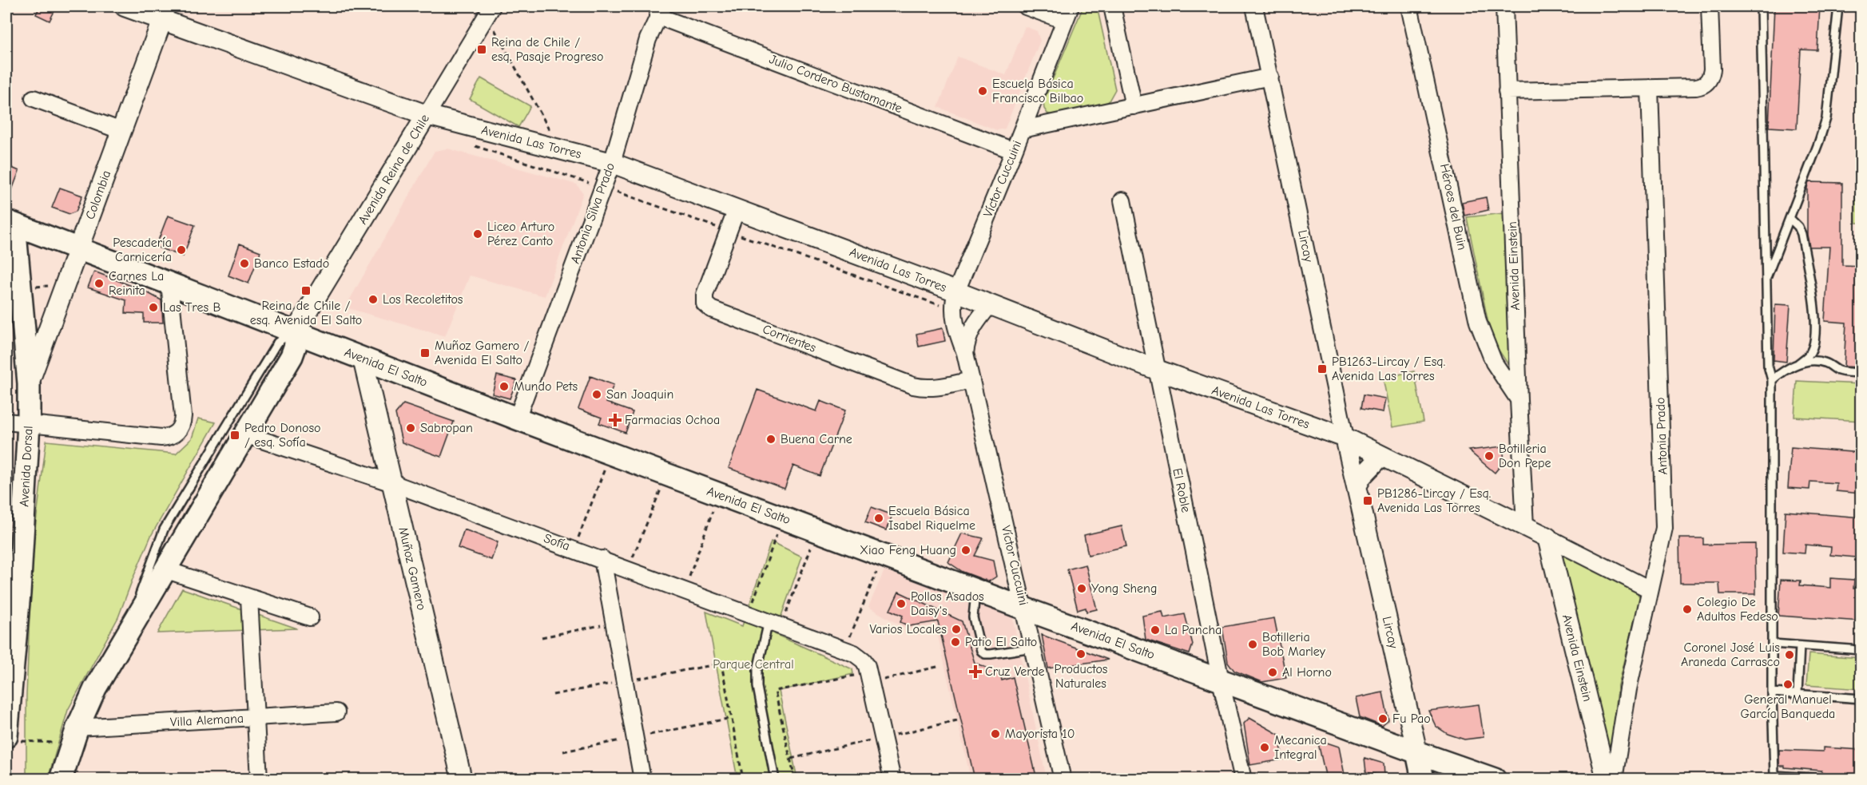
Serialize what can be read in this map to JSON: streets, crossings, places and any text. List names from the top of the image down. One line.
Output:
{"streets":{"main road":["Lircay","Avenida El Salto","Avenida Dorsal"],"street":["Julio Cordero Bustamante","Avenida Las Torres","Avenida Reina de Chile","Víctor Cuccuini","Colombia","Héroes del Buin","Antonia Silva Prado","Avenida Einstein","Corrientes","Antonia Prado","El Roble","Sofía","Muñoz Gamero","Villa Alemana"]},"crossings":[["Julio Cordero Bustamante","Víctor Cuccuini"],["Julio Cordero Bustamante","Antonia Silva Prado"],["Avenida Las Torres","Avenida Reina de Chile"],["Avenida Las Torres","Víctor Cuccuini"],["Avenida Las Torres","Colombia"],["Avenida Las Torres","Antonia Silva Prado"],["Avenida Las Torres","Lircay"],["Avenida Las Torres","Avenida Einstein"],["Avenida Las Torres","Corrientes"],["Avenida Las Torres","Antonia Prado"],["Avenida Las Torres","El Roble"],["Avenida Reina de Chile","Avenida El Salto"],["Víctor Cuccuini","Corrientes"],["Víctor Cuccuini","Avenida El Salto"],["Colombia","Avenida El Salto"],["Colombia","Avenida Dorsal"],["Héroes del Buin","Avenida Einstein"],["Antonia Silva Prado","Avenida El Salto"],["Lircay","Avenida El Salto"],["Avenida El Salto","Avenida Dorsal"],["Avenida El Salto","El Roble"],["Avenida El Salto","Muñoz Gamero"],["Sofía","Muñoz Gamero"]],"parks":["Parque Central"],"places":{"transit":["Reina de Chile / esq. Pasaje Progreso","Reina de Chile / esq. Avenida El Salto","Muñoz Gamero / Avenida El Salto","PB1263-Lircay / Esq. Avenida Las Torres","Pedro Donoso / esq. Sofía","PB1286-Lircay / Esq. Avenida Las Torres"],"other":["Escuela Básica Francisco Bilbao","Liceo Arturo Pérez Canto","Pescadería Carnicería","Banco Estado","Carnes La Reinita","Los Recoletitos","Las Tres B","Mundo Pets","San Joaquin","Sabropan","Buena Carne","Botilleria Don Pepe","Escuela Básica Isabel Riquelme","Xiao Feng Huang","Yong Sheng","Pollos Asados Daisy's","Colegio De Adultos Fedeso","Varios Locales","La Pancha","Patio El Salto","Botilleria Bob Marley","Productos Naturales","Coronel José Luis Araneda Carrasco","Al Horno","General Manuel García Banqueda","Fu Pao","Mayorista 10","Mecanica Integral"],"health":["Farmacias Ochoa","Cruz Verde"]}}
